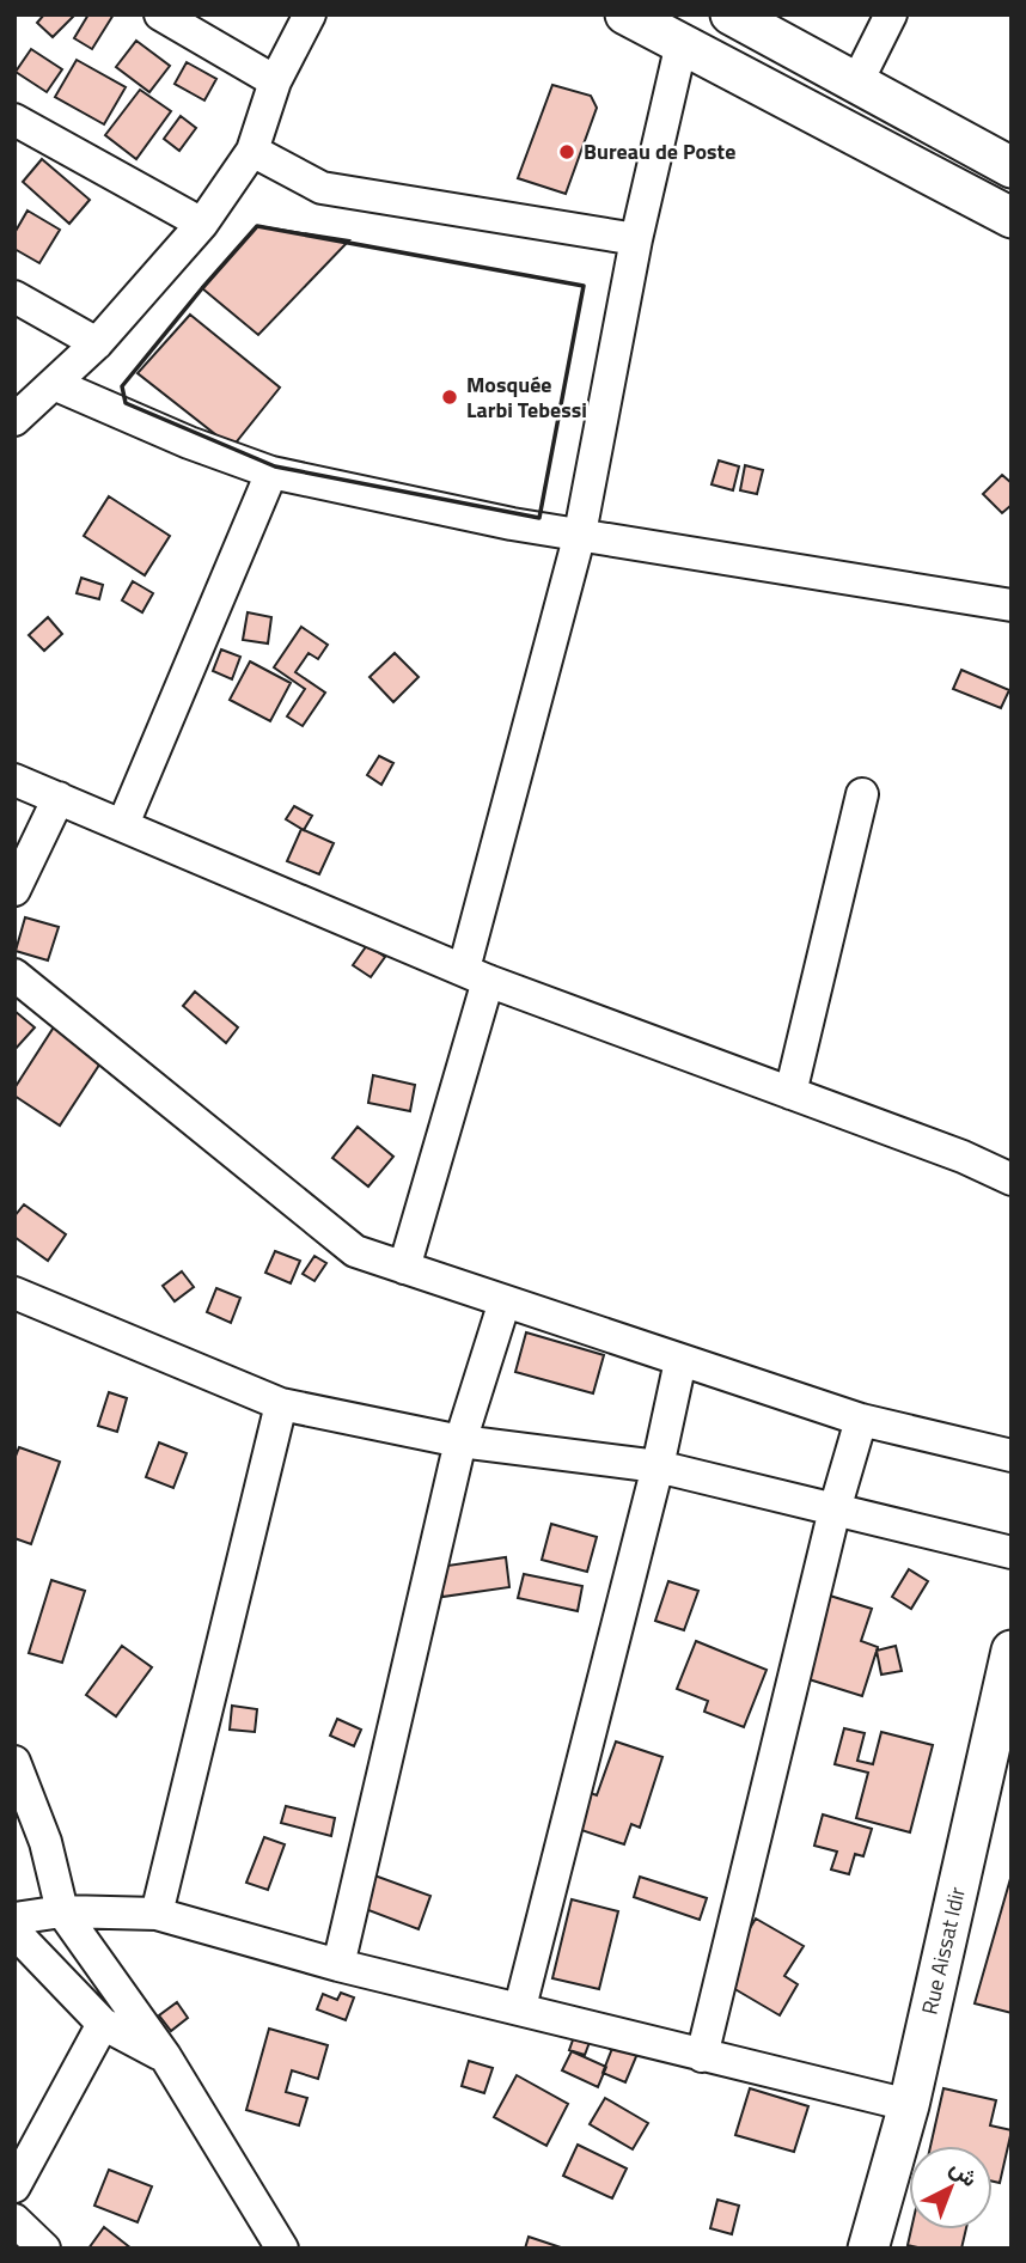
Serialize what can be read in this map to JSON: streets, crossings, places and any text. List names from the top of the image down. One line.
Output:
{"streets":{"street":["Rue Aissat Idir"]},"places":["Bureau de Poste","Mosquée Larbi Tebessi"],"north":"top right"}
